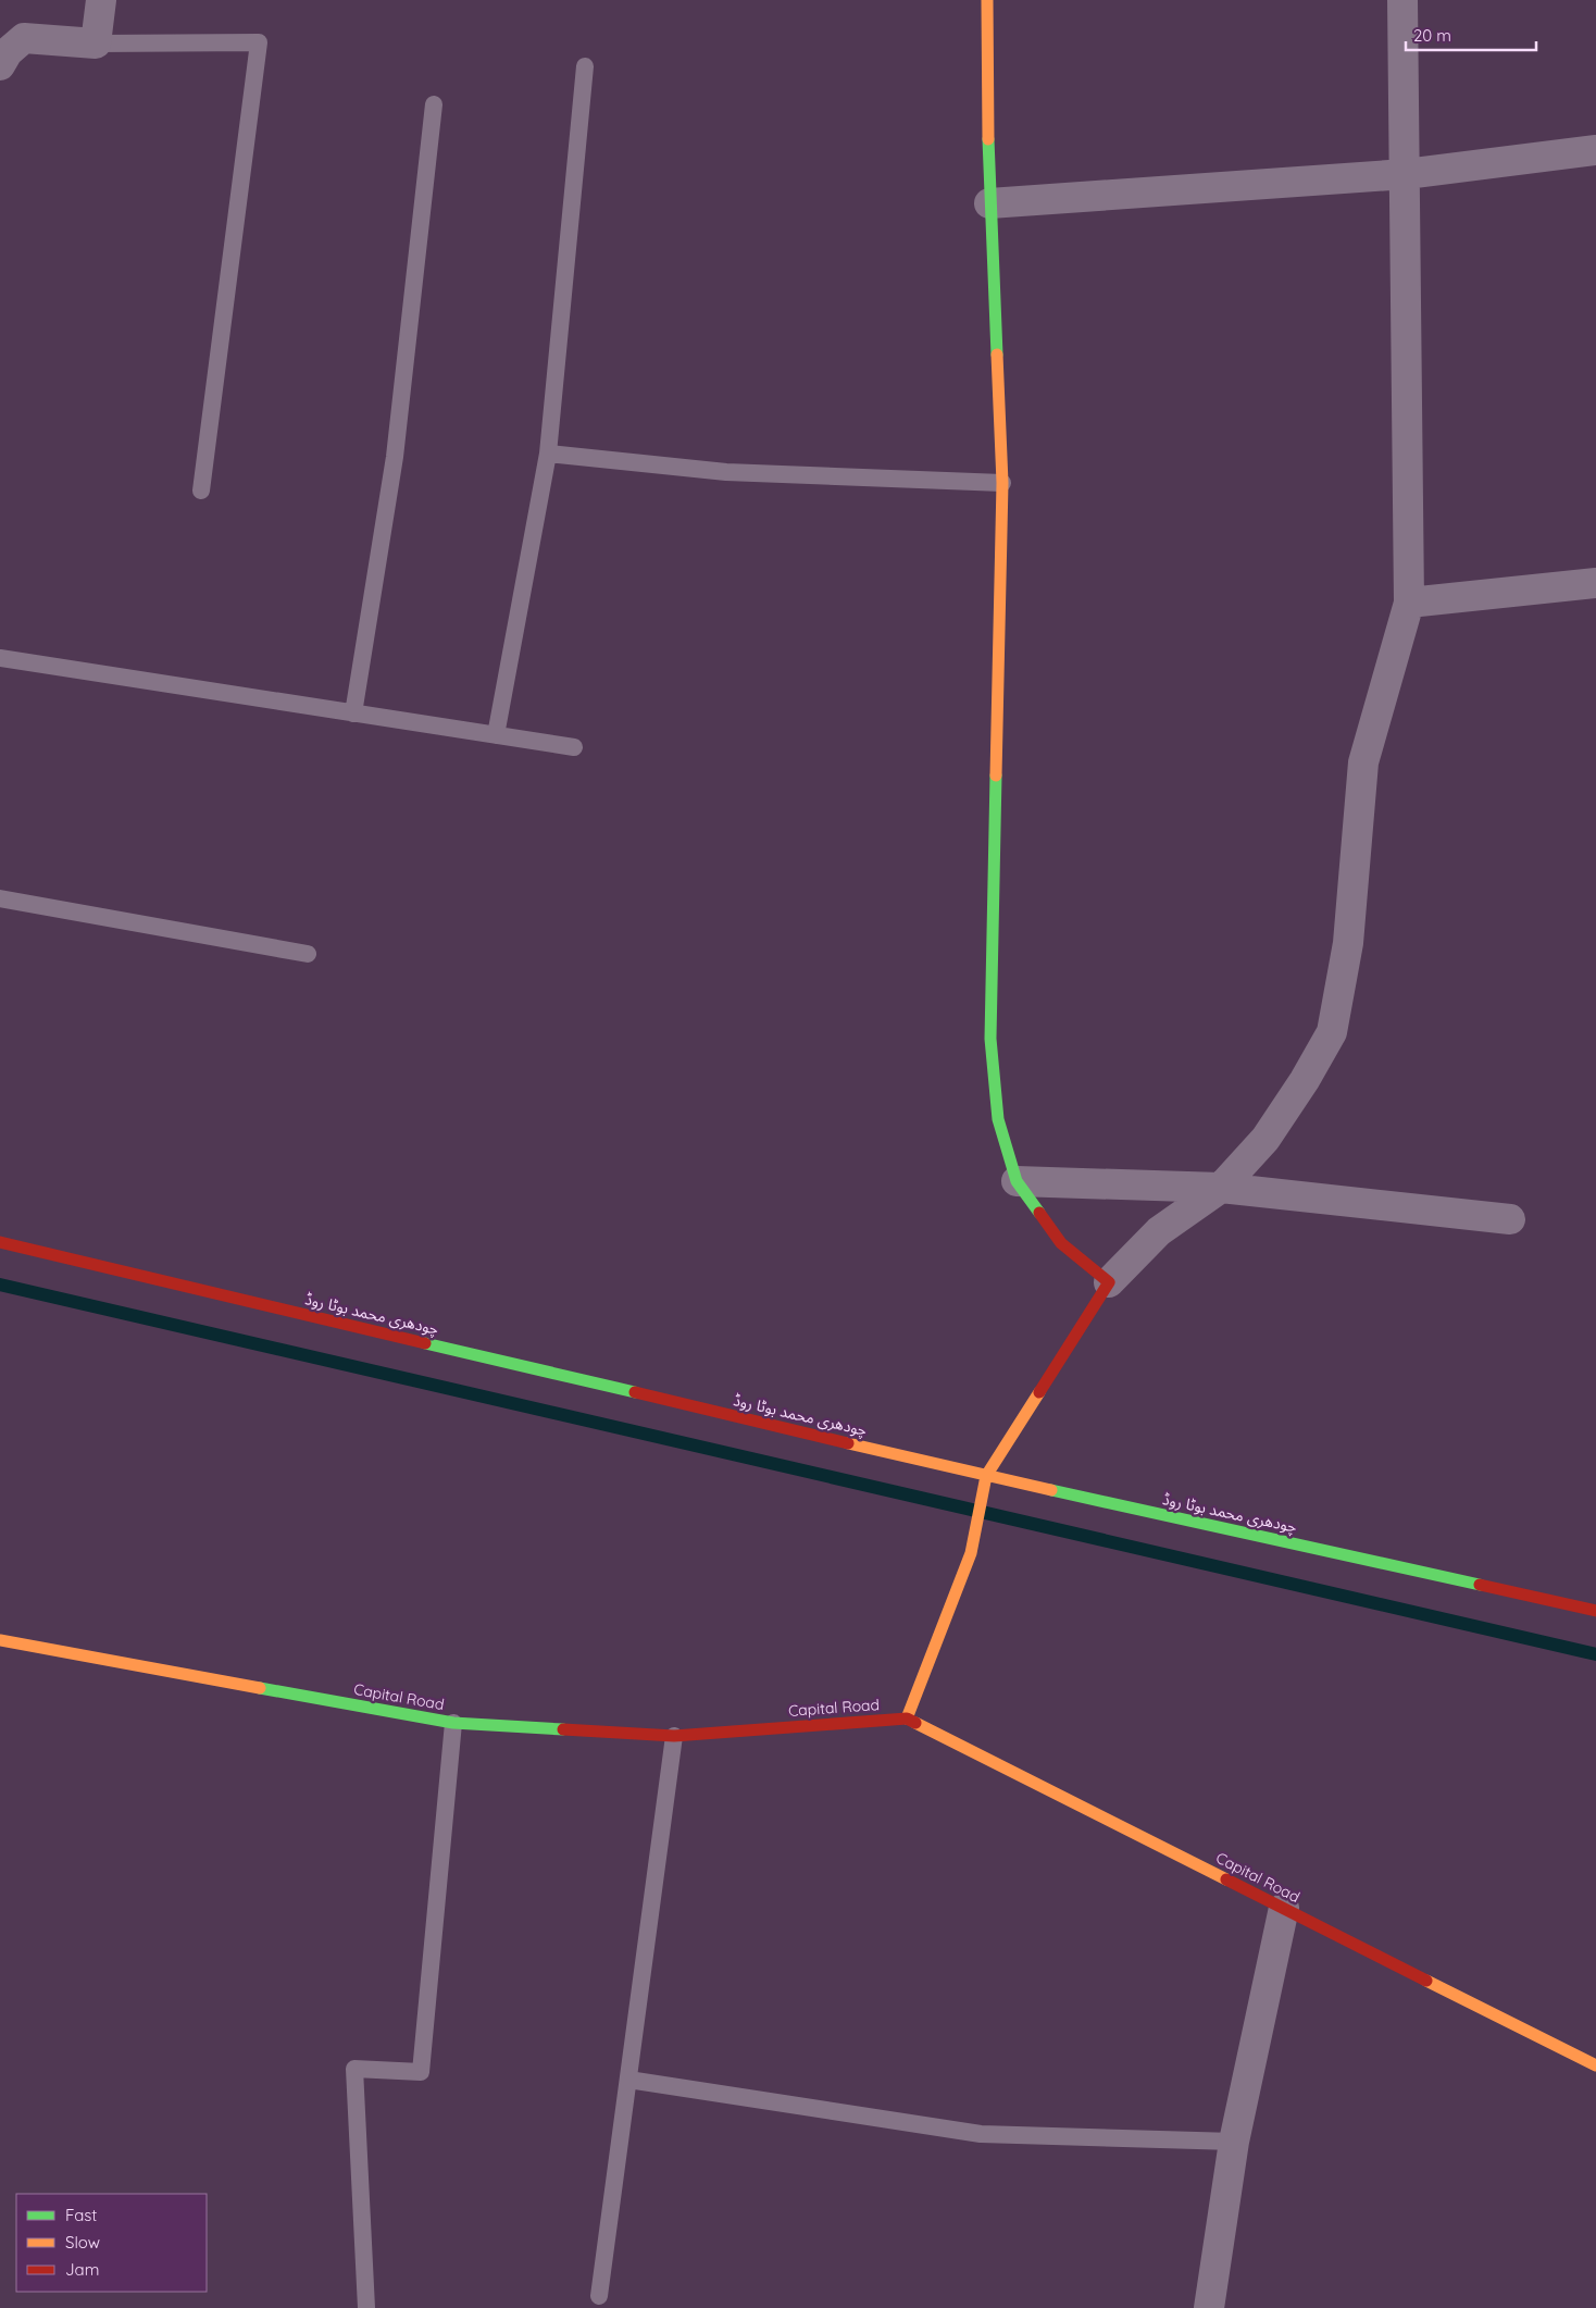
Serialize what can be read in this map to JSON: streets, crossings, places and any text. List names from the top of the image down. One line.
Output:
{"streets":{"street":["چودھری محمد بوٹا روڈ","Capital Road"]},"legend":["Fast","Slow","Jam"],"scale_bar":"20 m"}
